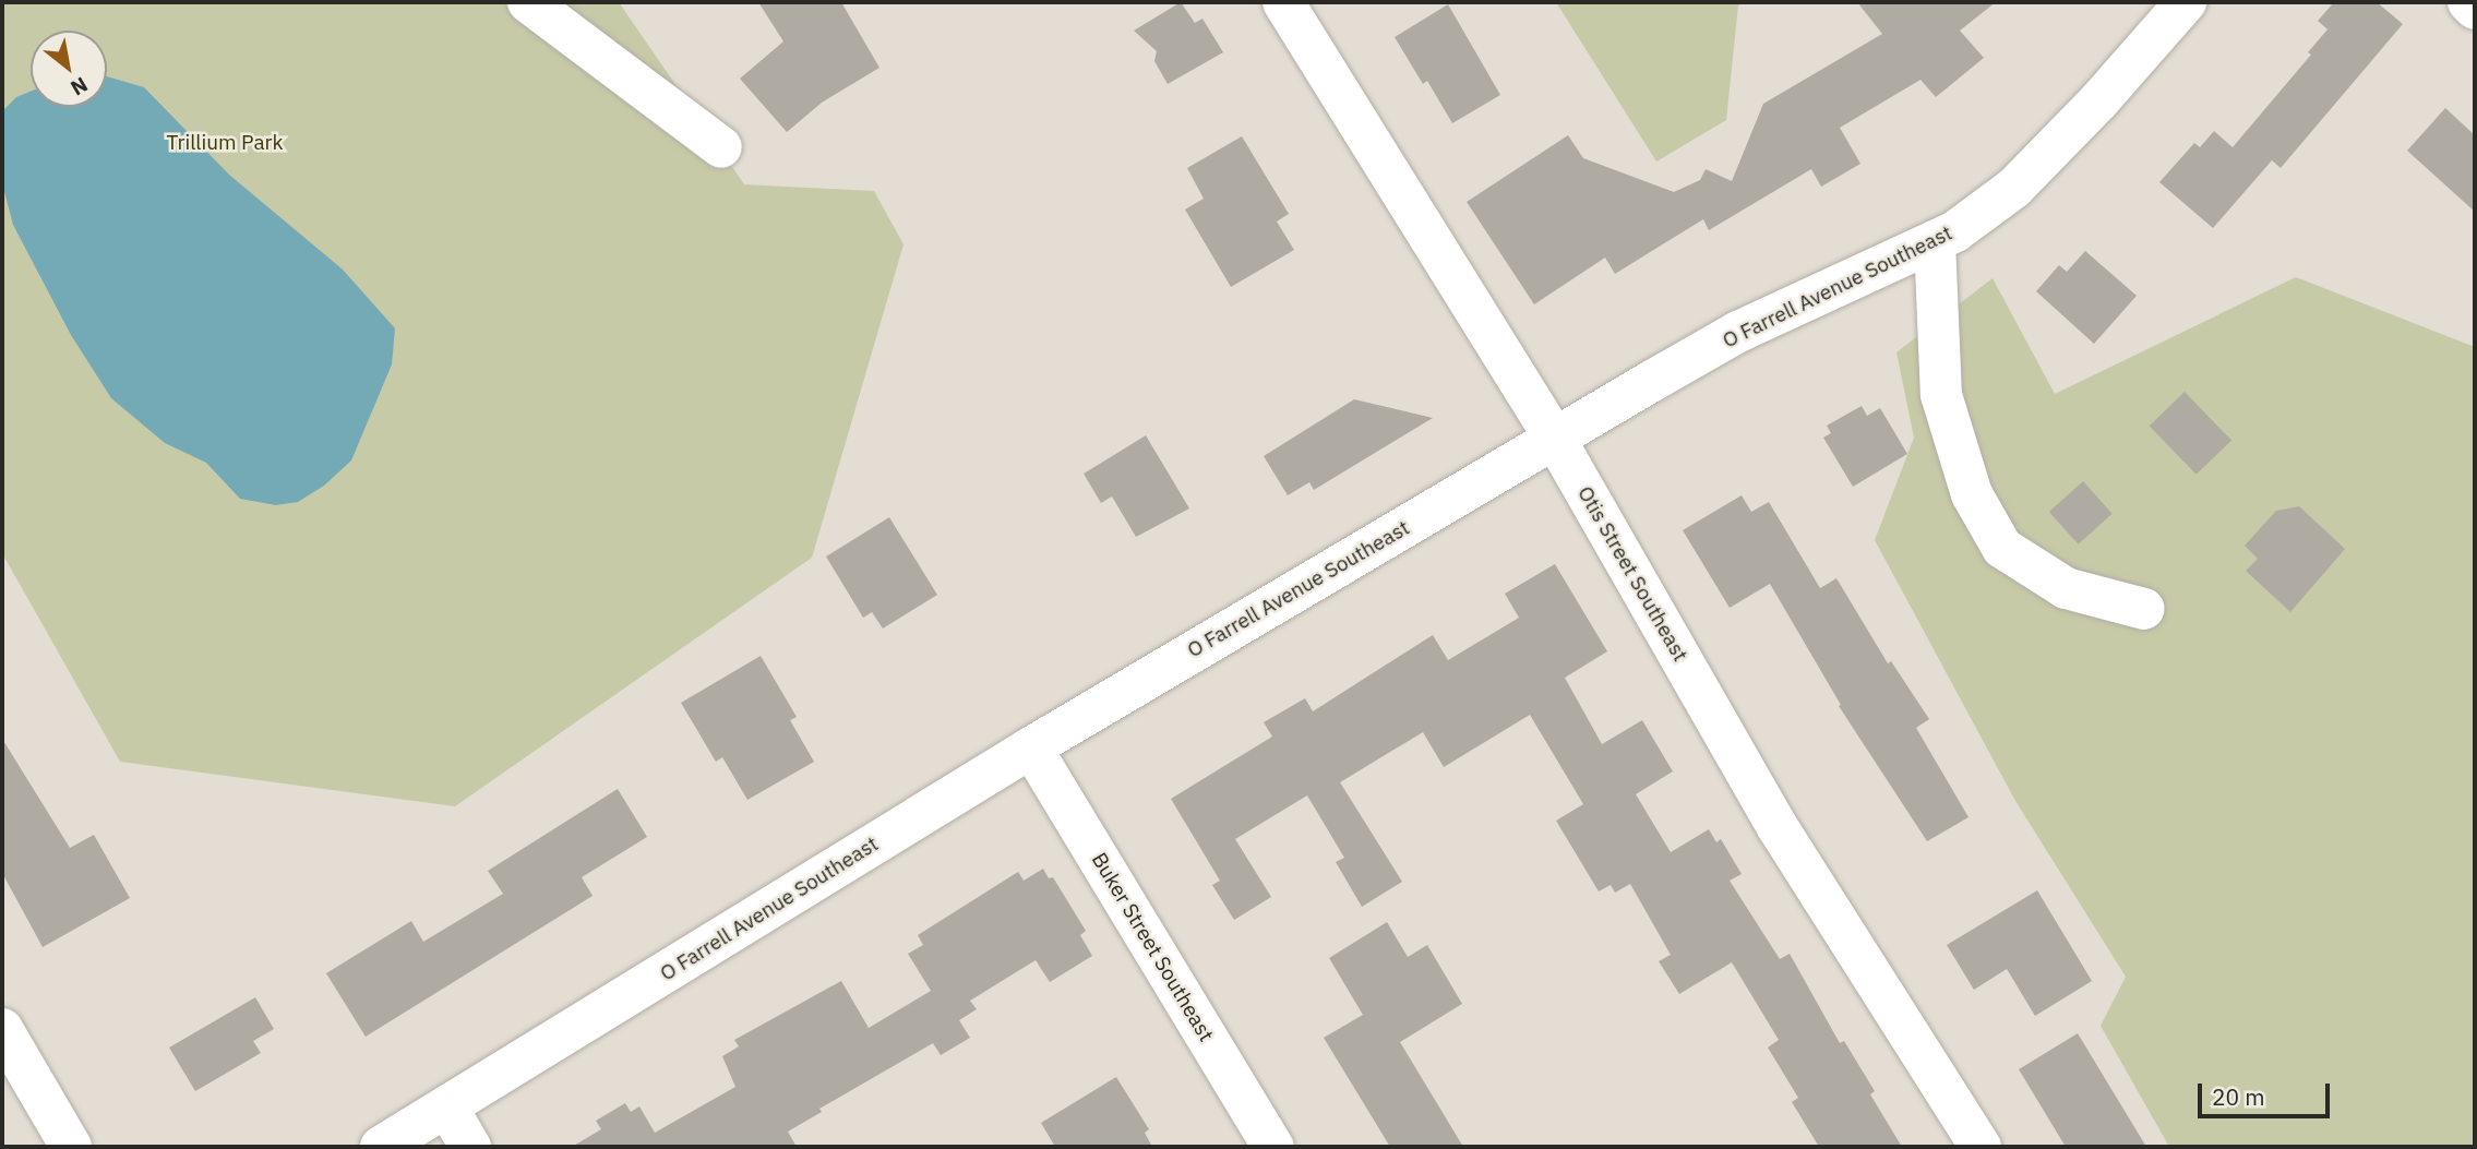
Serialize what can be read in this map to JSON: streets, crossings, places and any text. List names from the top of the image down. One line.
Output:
{"streets":{"street":["O Farrell Avenue Southeast","Otis Street Southeast","Buker Street Southeast"]},"crossings":[["O Farrell Avenue Southeast","Otis Street Southeast"],["O Farrell Avenue Southeast","Buker Street Southeast"]],"parks":["Trillium Park"],"scale_bar":"20 m","north":"bottom right"}
